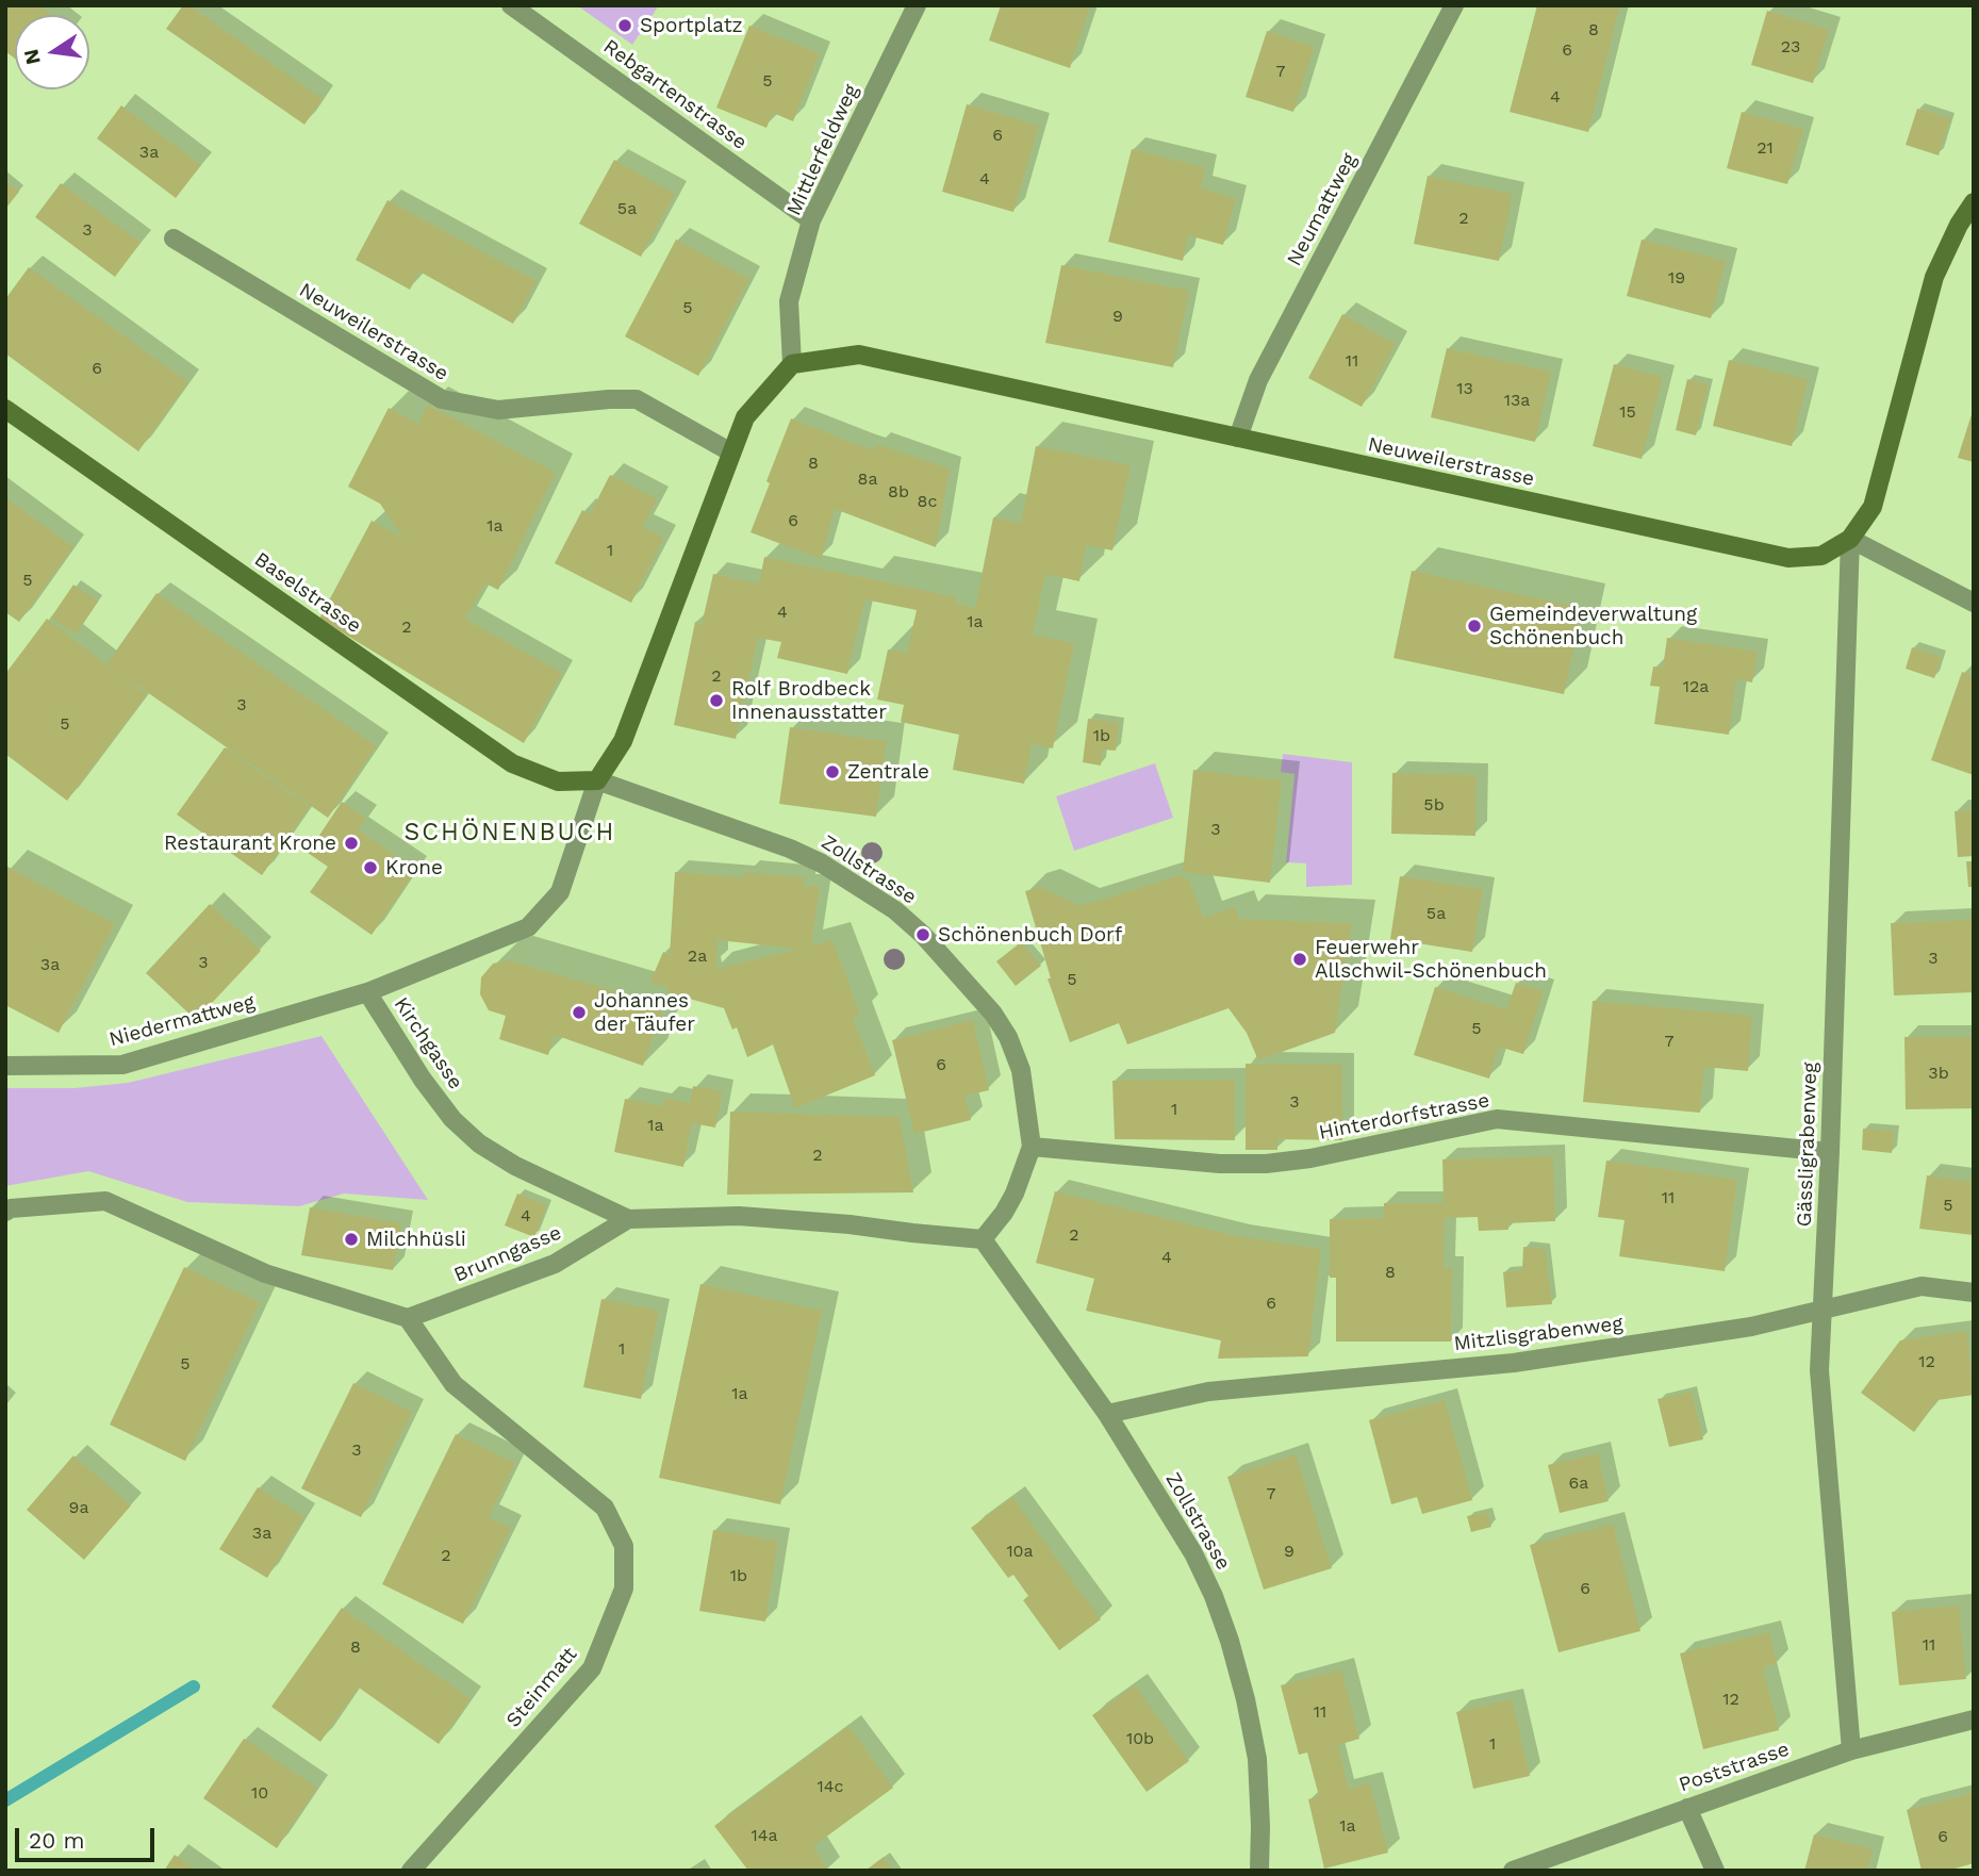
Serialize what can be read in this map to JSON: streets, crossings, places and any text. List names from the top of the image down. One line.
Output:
{"streets":{"street":["Rebgartenstrasse","Mittlerfeldweg","Neumattweg","Neuweilerstrasse","Baselstrasse","Zollstrasse","Niedermattweg","Kirchgasse","Hinterdorfstrasse","Gässligrabenweg","Brunngasse","Mitzlisgrabenweg","Steinmatt","Poststrasse"]},"crossings":[["Rebgartenstrasse","Mittlerfeldweg"],["Mittlerfeldweg","Neuweilerstrasse"],["Neumattweg","Neuweilerstrasse"],["Neuweilerstrasse","Gässligrabenweg"],["Baselstrasse","Zollstrasse"],["Baselstrasse","Kirchgasse"],["Zollstrasse","Kirchgasse"],["Zollstrasse","Hinterdorfstrasse"],["Zollstrasse","Brunngasse"],["Zollstrasse","Mitzlisgrabenweg"],["Niedermattweg","Kirchgasse"],["Kirchgasse","Brunngasse"],["Hinterdorfstrasse","Gässligrabenweg"],["Gässligrabenweg","Mitzlisgrabenweg"],["Gässligrabenweg","Poststrasse"],["Brunngasse","Steinmatt"]],"districts":["SCHÖNENBUCH"],"places":["Sportplatz","Gemeindeverwaltung Schönenbuch","Rolf Brodbeck Innenausstatter","Zentrale","Restaurant Krone","Krone","Schönenbuch Dorf","Feuerwehr Allschwil-Schönenbuch","Johannes der Täufer","Milchhüsli"],"house_numbers":["8","23","6","7","5","4","6","21","3a","4","5a","2","3","19","5","9","11","6","13","13a","15","8","8a","8b","8c","6","1a","1","5","4","1a","2","2","12a","3","5","1b","5b","3","5a","2a","3","3","3a","5","5","7","6","3b","3","1","1a","2","11","5","4","2","4","8","6","1","12","5","1a","3","6a","7","9a","3a","10a","9","2","1b","6","11","8","12","11","10b","1","14c","10","1a","14a","6"],"scale_bar":"20 m","north":"left"}
